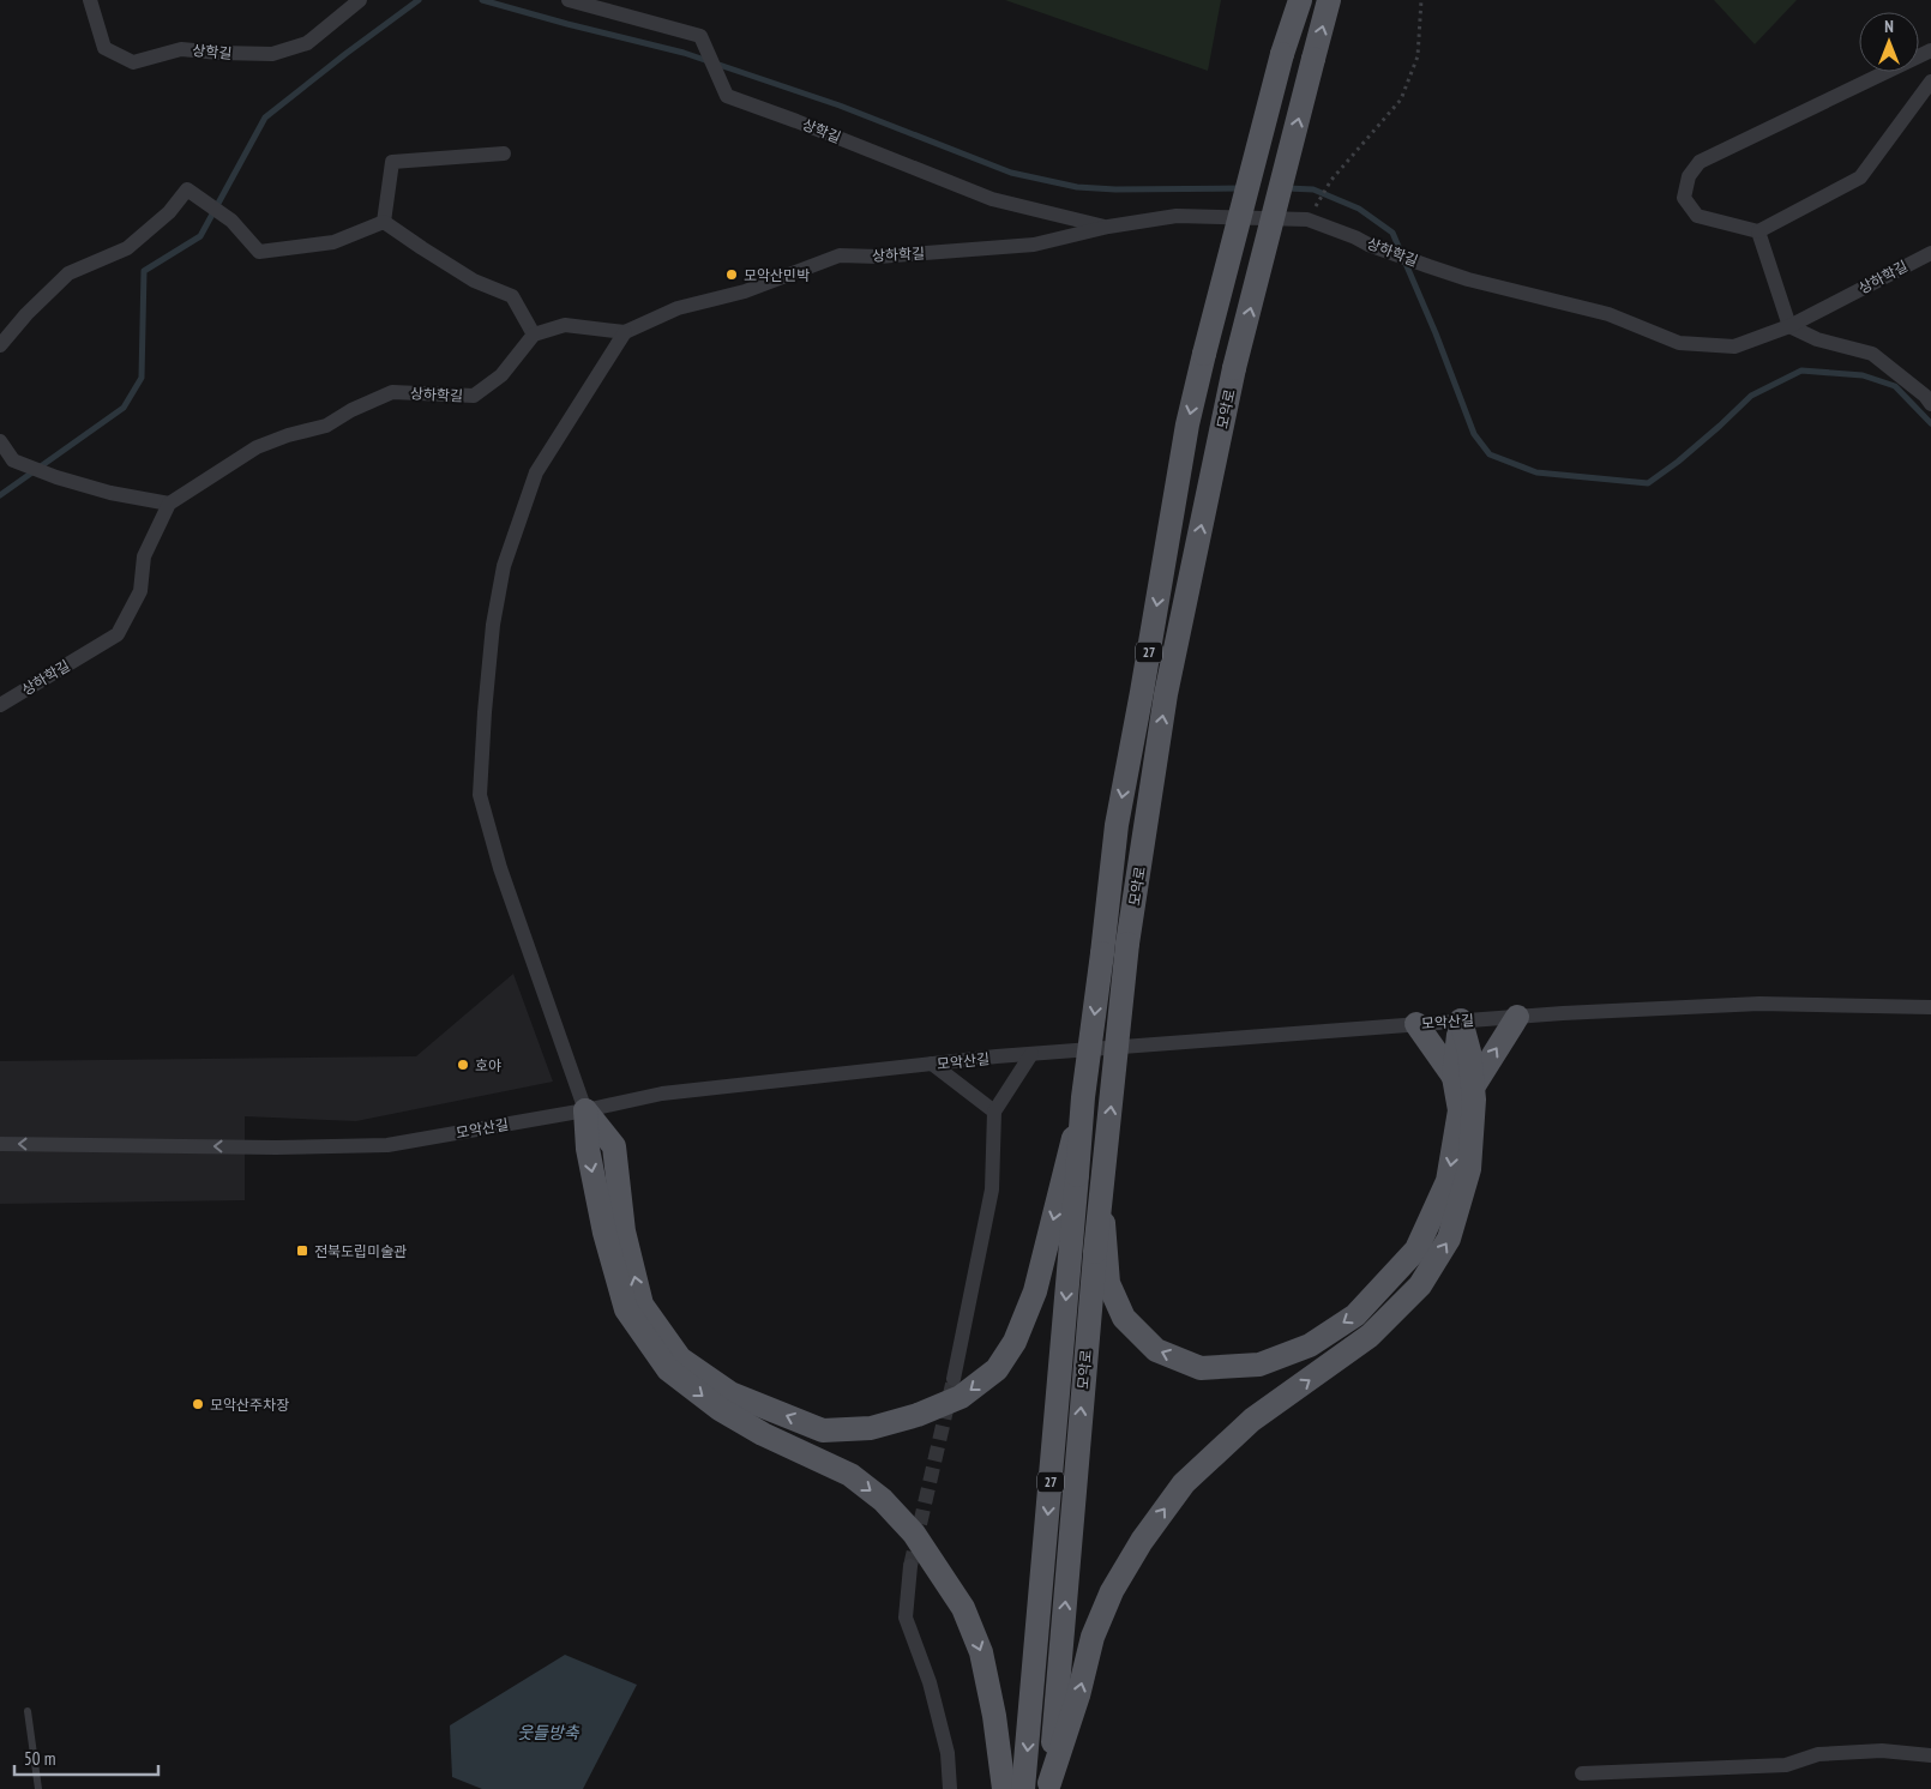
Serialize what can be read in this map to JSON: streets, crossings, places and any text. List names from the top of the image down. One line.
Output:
{"streets":{"main road":["모악로","27"],"street":["상학길","상하학길","모악산길"]},"crossings":[["상학길","상하학길"]],"water":["웃들방축"],"places":{"other":["모악산민박","호야","모악산주차장"],"transit":["전북도립미술관"]},"scale_bar":"50 m","north":"top"}
